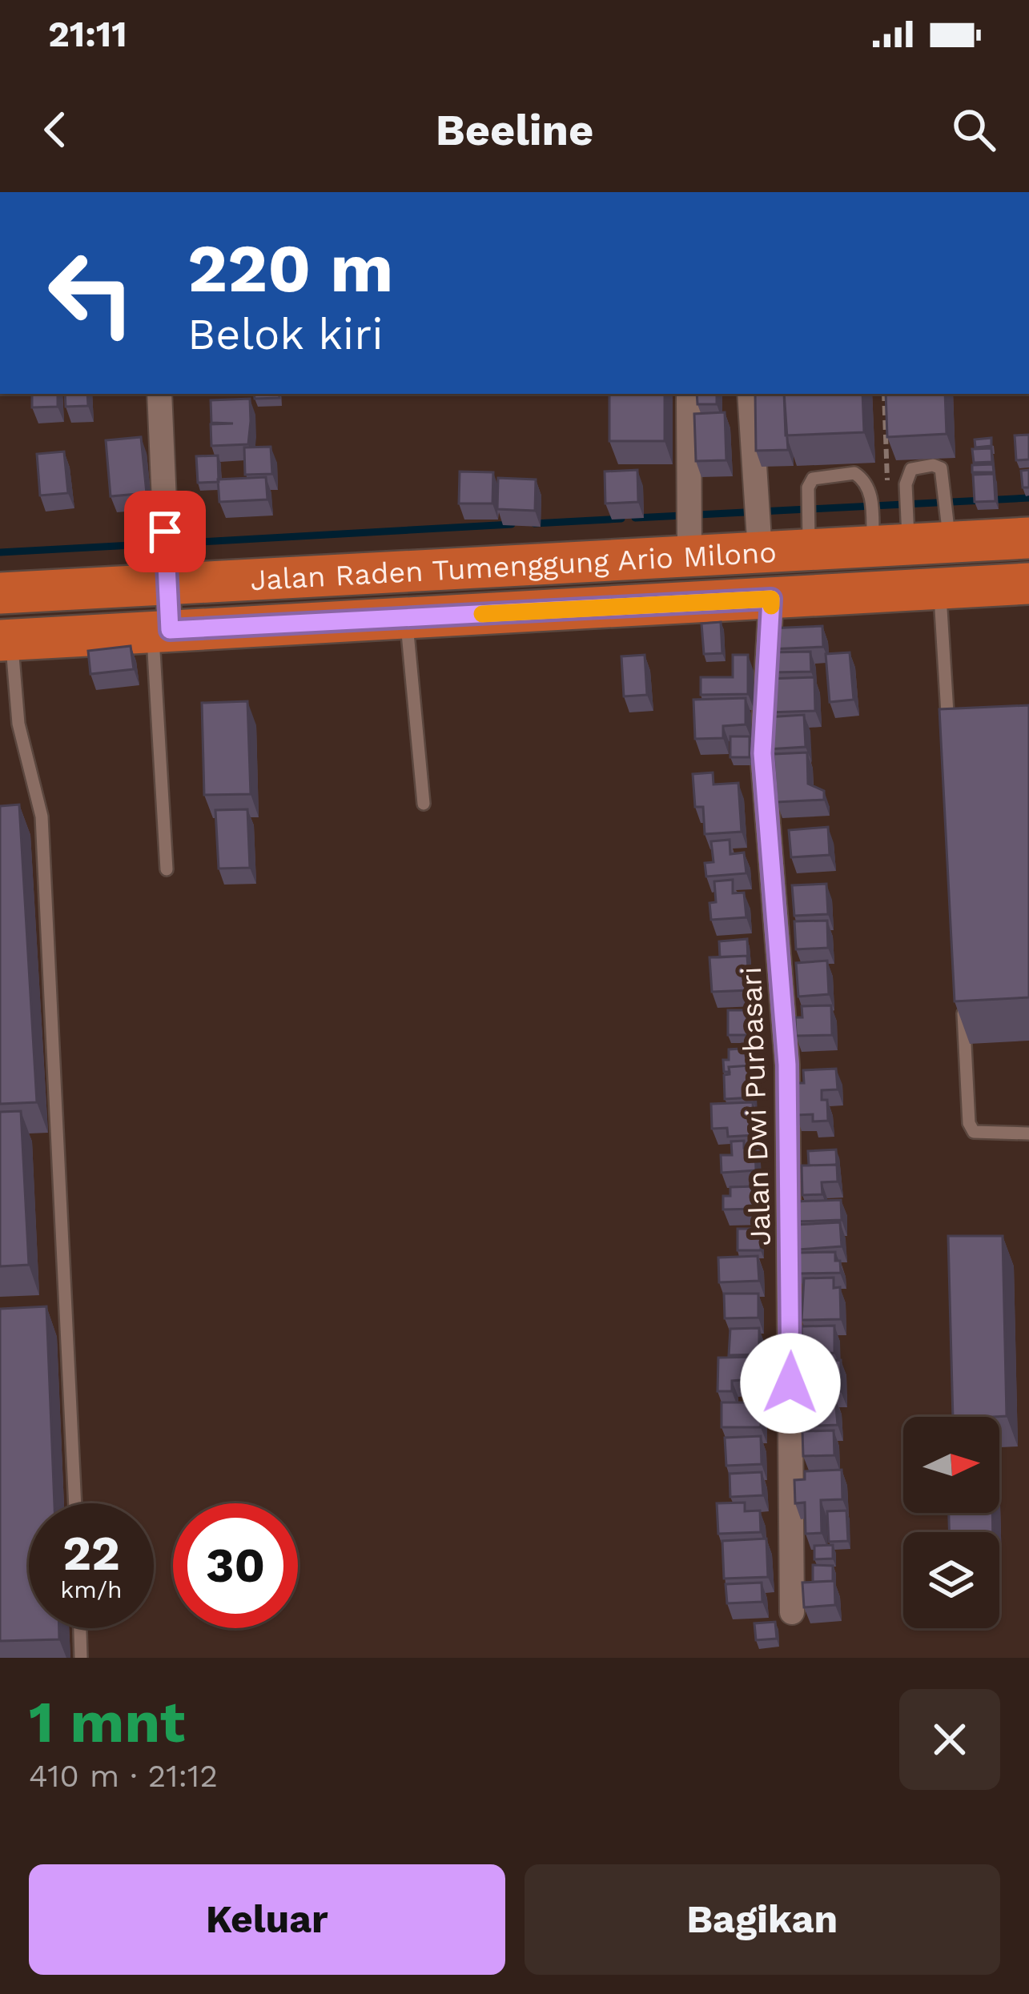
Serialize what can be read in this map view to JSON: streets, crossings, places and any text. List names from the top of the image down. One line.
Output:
{"streets":{"highway":["Jalan Raden Tumenggung Ario Milono"],"street":["Jalan Dwi Purbasari"]},"crossings":[["Jalan Raden Tumenggung Ario Milono","Jalan Dwi Purbasari"]],"north":"right","page":{"status":"21:11","header":"Beeline","turn":["220 m","Belok kiri"],"speed":"22 km/h","limit":"30","heading":["1 mnt","410 m · 21:12"],"buttons":["Keluar","Bagikan"]}}
